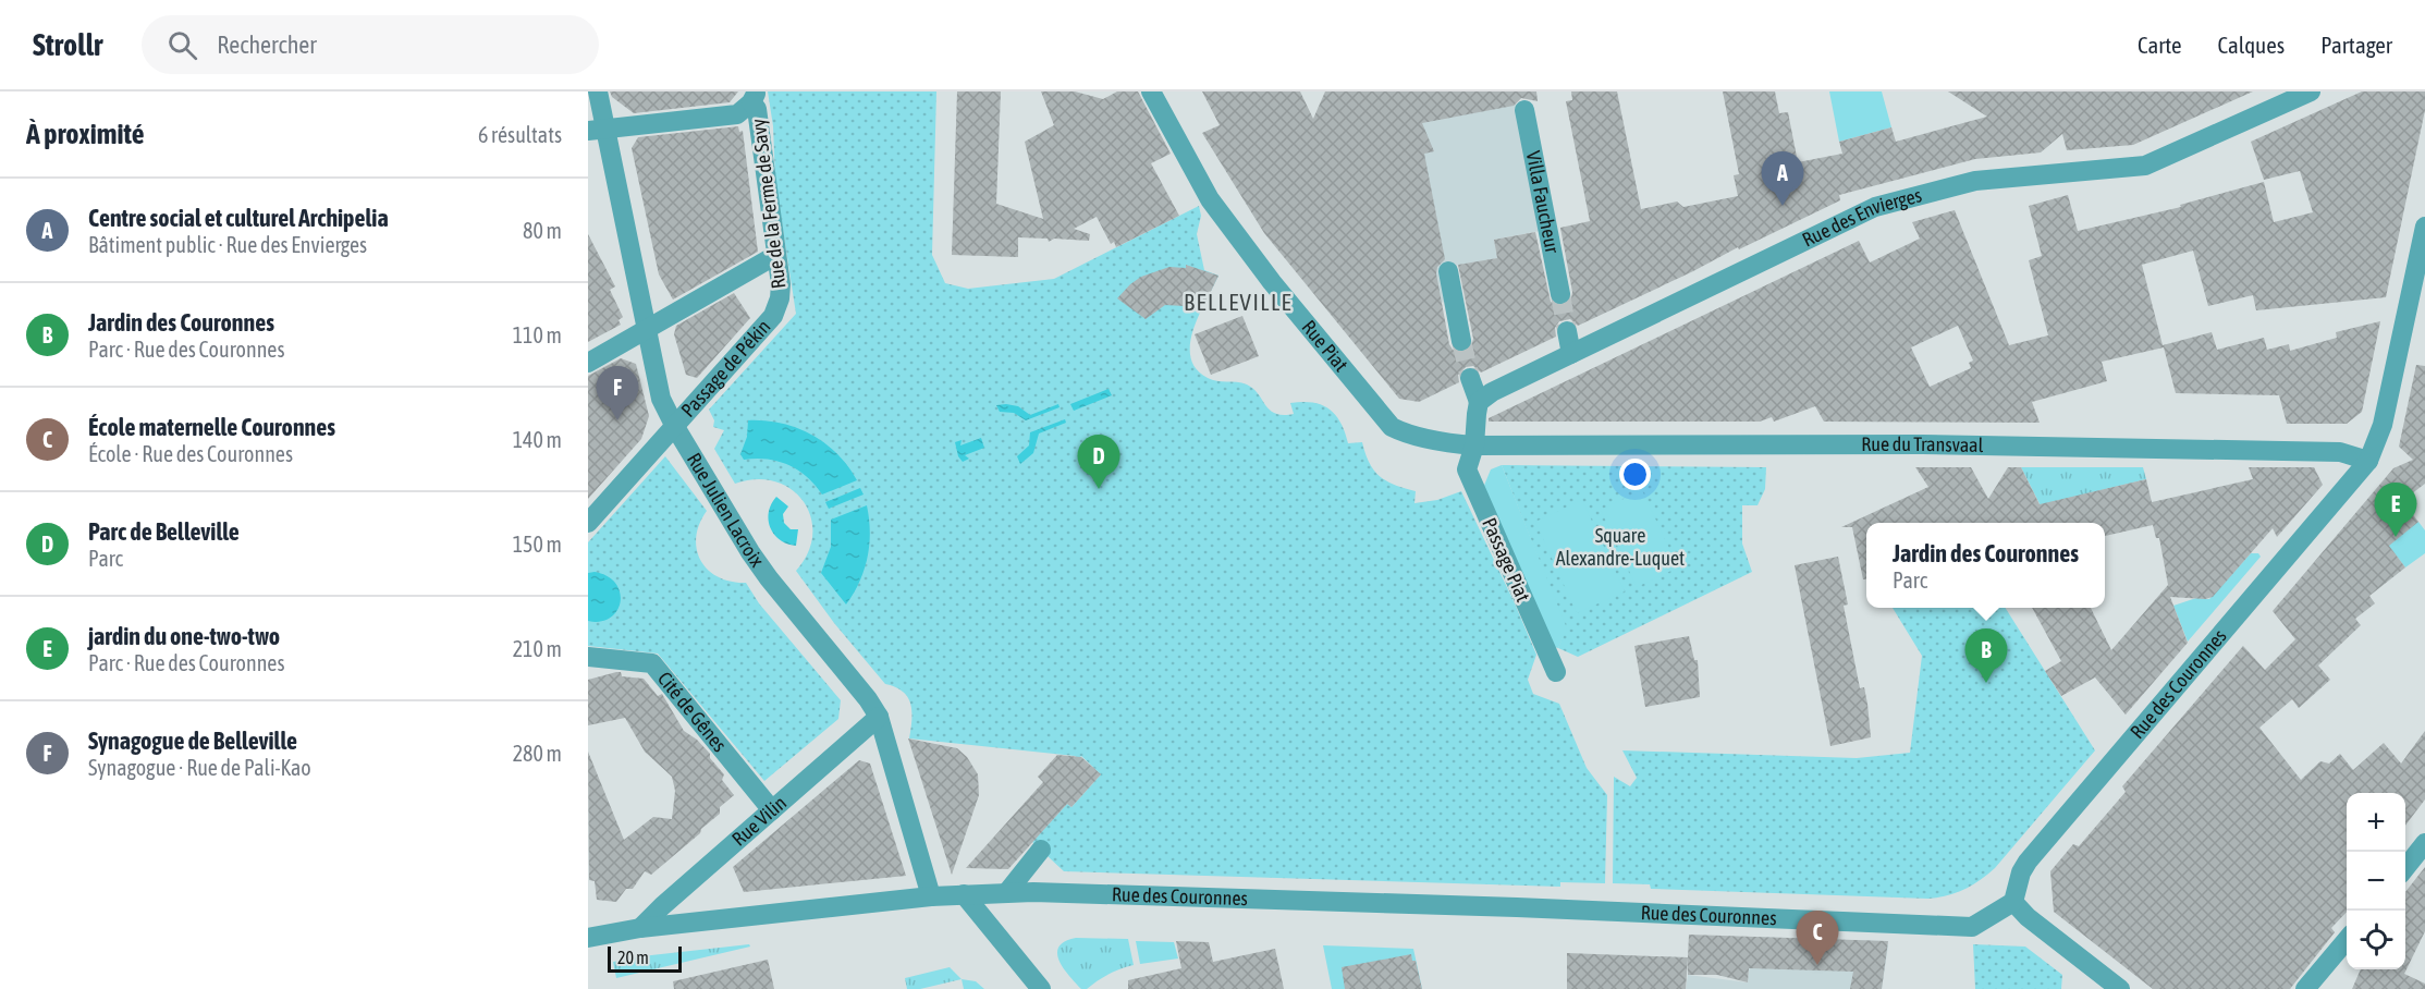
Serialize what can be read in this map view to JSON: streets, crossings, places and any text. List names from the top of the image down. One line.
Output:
{"streets":{"street":["Villa Faucheur","Rue de la Ferme de Savy","Rue des Envierges","Rue Piat","Passage de Pékin","Rue du Transvaal","Rue Julien Lacroix","Passage Piat","Rue des Couronnes","Cité de Gênes","Rue Vilin"]},"crossings":[["Rue de la Ferme de Savy","Passage de Pékin"],["Rue Piat","Rue du Transvaal"],["Rue Piat","Passage Piat"],["Passage de Pékin","Rue Julien Lacroix"],["Rue du Transvaal","Passage Piat"],["Rue du Transvaal","Rue des Couronnes"],["Rue Julien Lacroix","Rue des Couronnes"],["Rue Julien Lacroix","Rue Vilin"],["Rue des Couronnes","Rue Vilin"],["Cité de Gênes","Rue Vilin"]],"districts":["BELLEVILLE"],"parks":["Square Alexandre-Luquet"],"scale_bar":"20 m","page":{"header":"Strollr","search":"Rechercher","nav":["Carte","Calques","Partager"],"heading":["À proximité","6 résultats"],"pins":["A","F","D","E","B","C"],"list":[{"mark":"A","name":"Centre social et culturel Archipelia","note":"Bâtiment public · Rue des Envierges","value":"80 m"},{"mark":"B","name":"Jardin des Couronnes","note":"Parc · Rue des Couronnes","value":"110 m"},{"mark":"C","name":"École maternelle Couronnes","note":"École · Rue des Couronnes","value":"140 m"},{"mark":"D","name":"Parc de Belleville","note":"Parc","value":"150 m"},{"mark":"E","name":"jardin du one-two-two","note":"Parc · Rue des Couronnes","value":"210 m"},{"mark":"F","name":"Synagogue de Belleville","note":"Synagogue · Rue de Pali-Kao","value":"280 m"}],"popup":["Jardin des Couronnes","Parc"],"map_buttons":["+","−"],"scale":"20 m"}}
